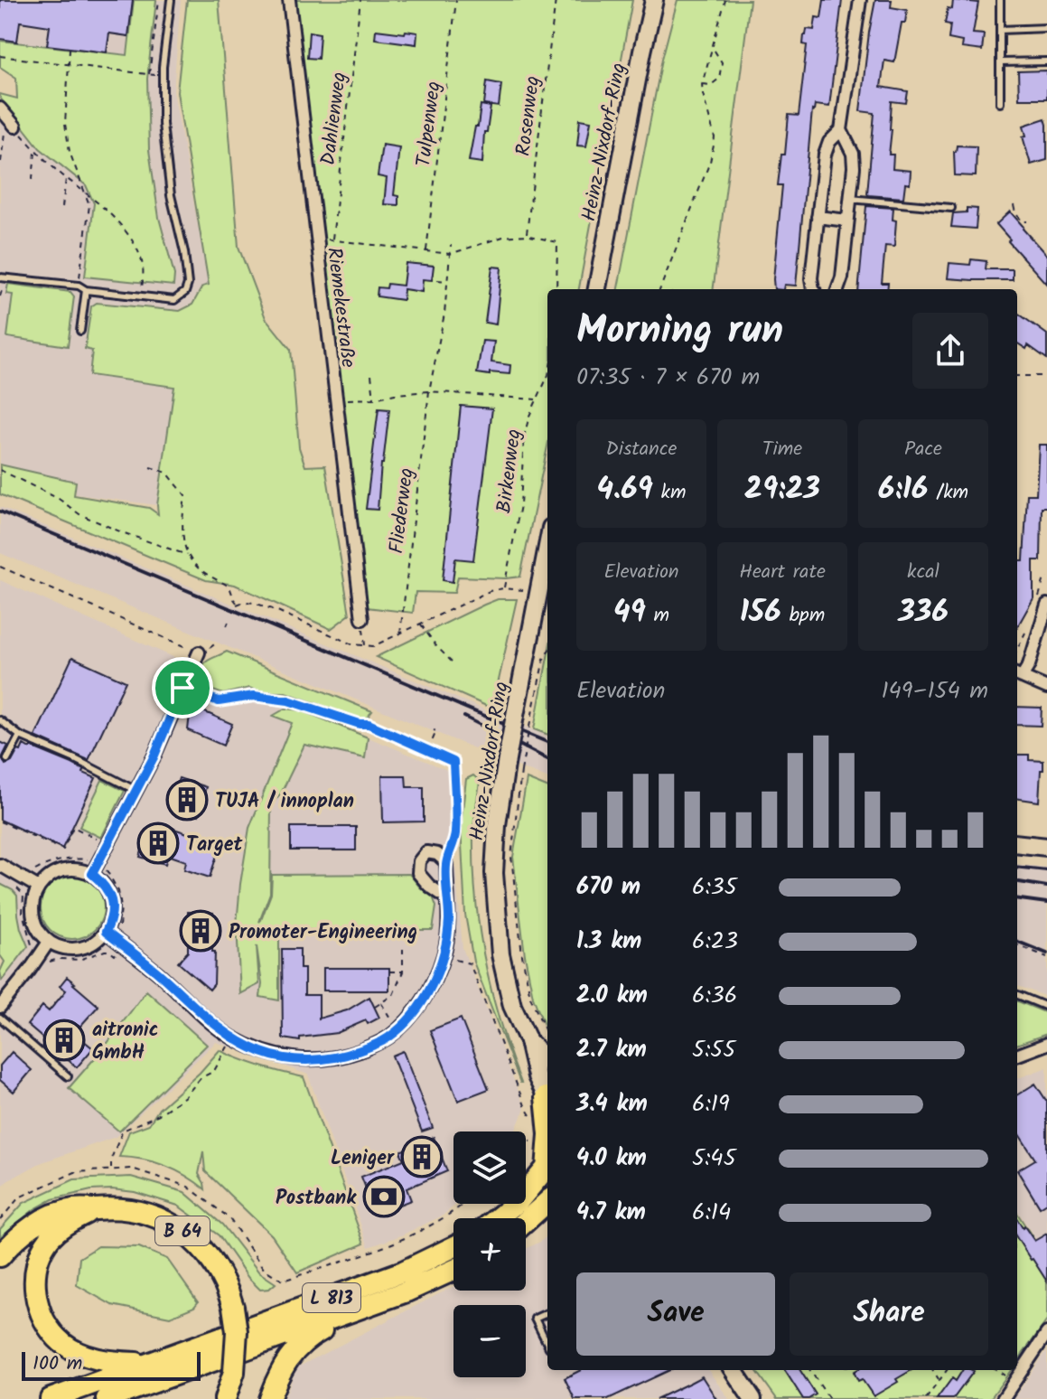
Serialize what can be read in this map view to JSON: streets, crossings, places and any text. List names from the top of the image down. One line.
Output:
{"streets":{"highway":["B 64","L 813"],"main road":["Heinz-Nixdorf-Ring"],"street":["Riemekestraße"],"path":["Rosenweg","Dahlienweg","Tulpenweg","Birkenweg","Fliederweg"]},"crossings":[["B 64","L 813"]],"places":{"building":["TUJA / innoplan","Target","Promoter-Engineering","aitronic GmbH","Leniger"],"bank":["Postbank"]},"scale_bar":"100 m","page":{"heading":["Morning run","07:35 · 7 × 670 m"],"stats":[["Distance","4.69 km"],["Time","29:23"],["Pace","6:16 /km"],["Elevation","49 m"],["Heart rate","156 bpm"],["kcal","336"]],"chart":["Elevation","149–154 m"],"list":[{"name":"670 m","note":"6:35"},{"name":"1.3 km","note":"6:23"},{"name":"2.0 km","note":"6:36"},{"name":"2.7 km","note":"5:55"},{"name":"3.4 km","note":"6:19"},{"name":"4.0 km","note":"5:45"},{"name":"4.7 km","note":"6:14"}],"map_buttons":["+","−"],"buttons":["Save","Share"],"scale":"100 m"}}
